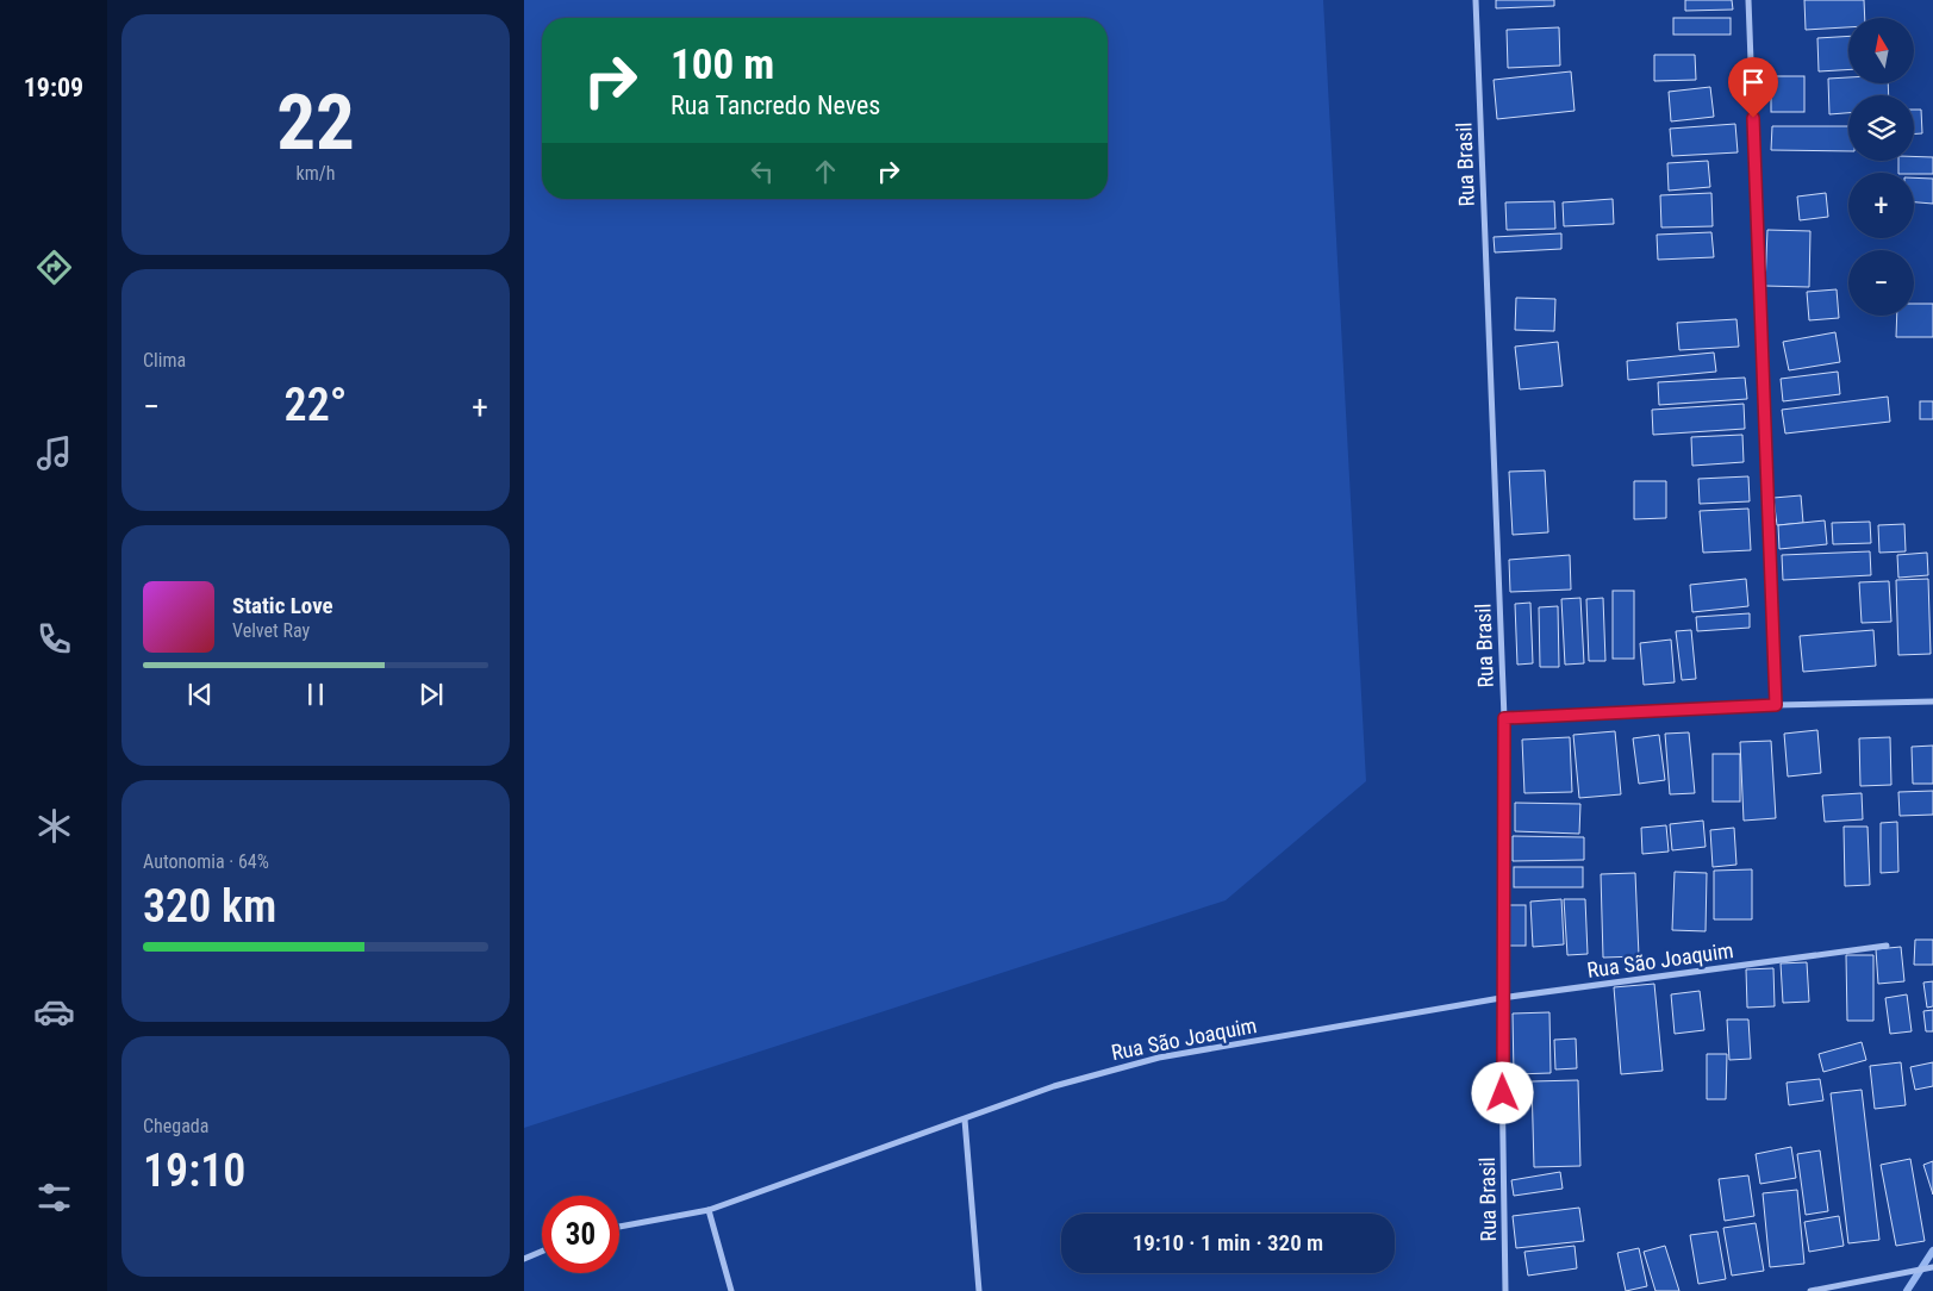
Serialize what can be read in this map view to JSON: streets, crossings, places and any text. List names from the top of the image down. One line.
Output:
{"streets":{"street":["Rua Brasil","Rua São Joaquim"]},"crossings":[["Rua Brasil","Rua São Joaquim"]],"north":"top","page":{"tabs":"19:09","tile":[["22","km/h"],"Clima",["Autonomia · 64%","320 km"],["Chegada","19:10"]],"map_buttons":["+","−"],"turn":["100 m","Rua Tancredo Neves"],"heat":["−","22°","+"],"song":["Static Love","Velvet Ray"],"limit":"30","trip":"19:10 · 1 min · 320 m"}}
